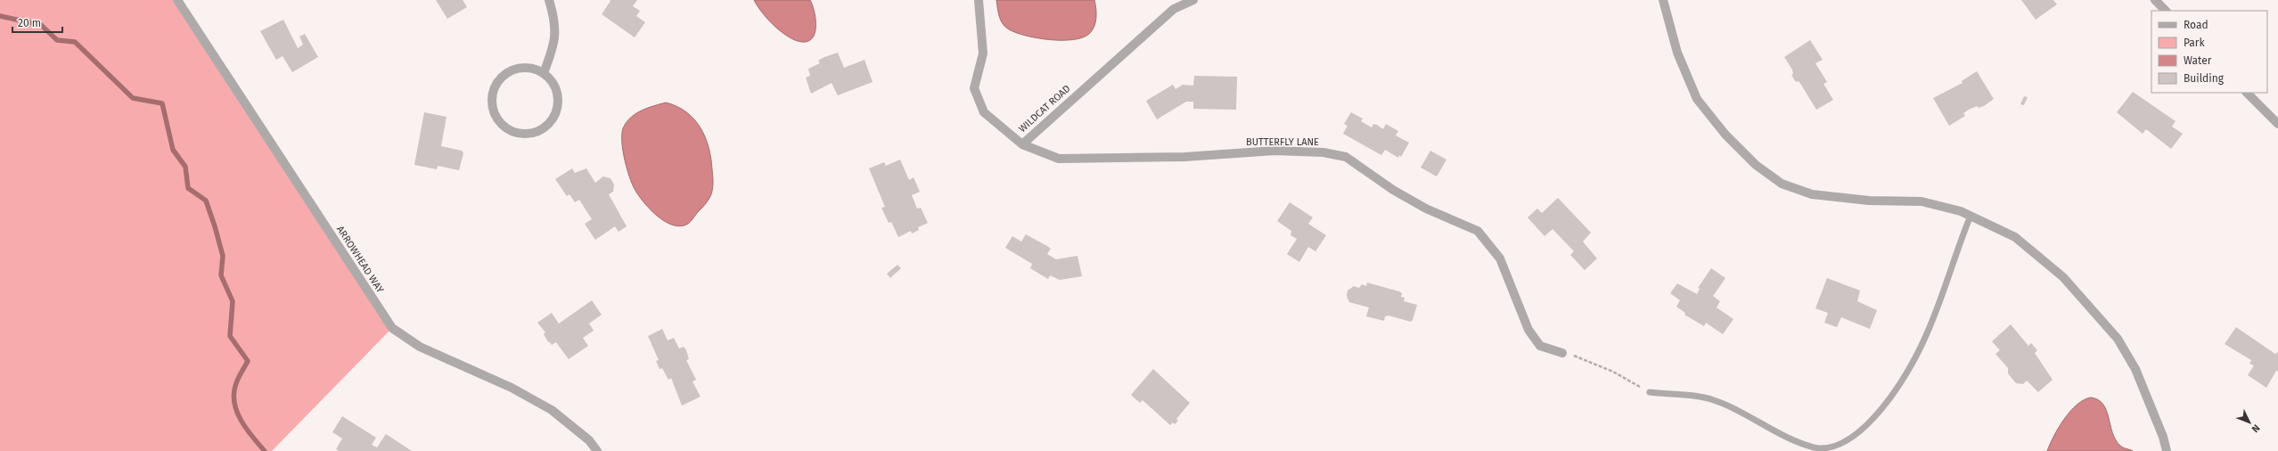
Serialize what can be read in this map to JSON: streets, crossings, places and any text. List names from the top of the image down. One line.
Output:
{"streets":{"street":["WILDCAT ROAD","BUTTERFLY LANE","ARROWHEAD WAY"]},"crossings":[["WILDCAT ROAD","BUTTERFLY LANE"]],"legend":["Road","Park","Water","Building"],"scale_bar":"20 m","north":"bottom right"}
